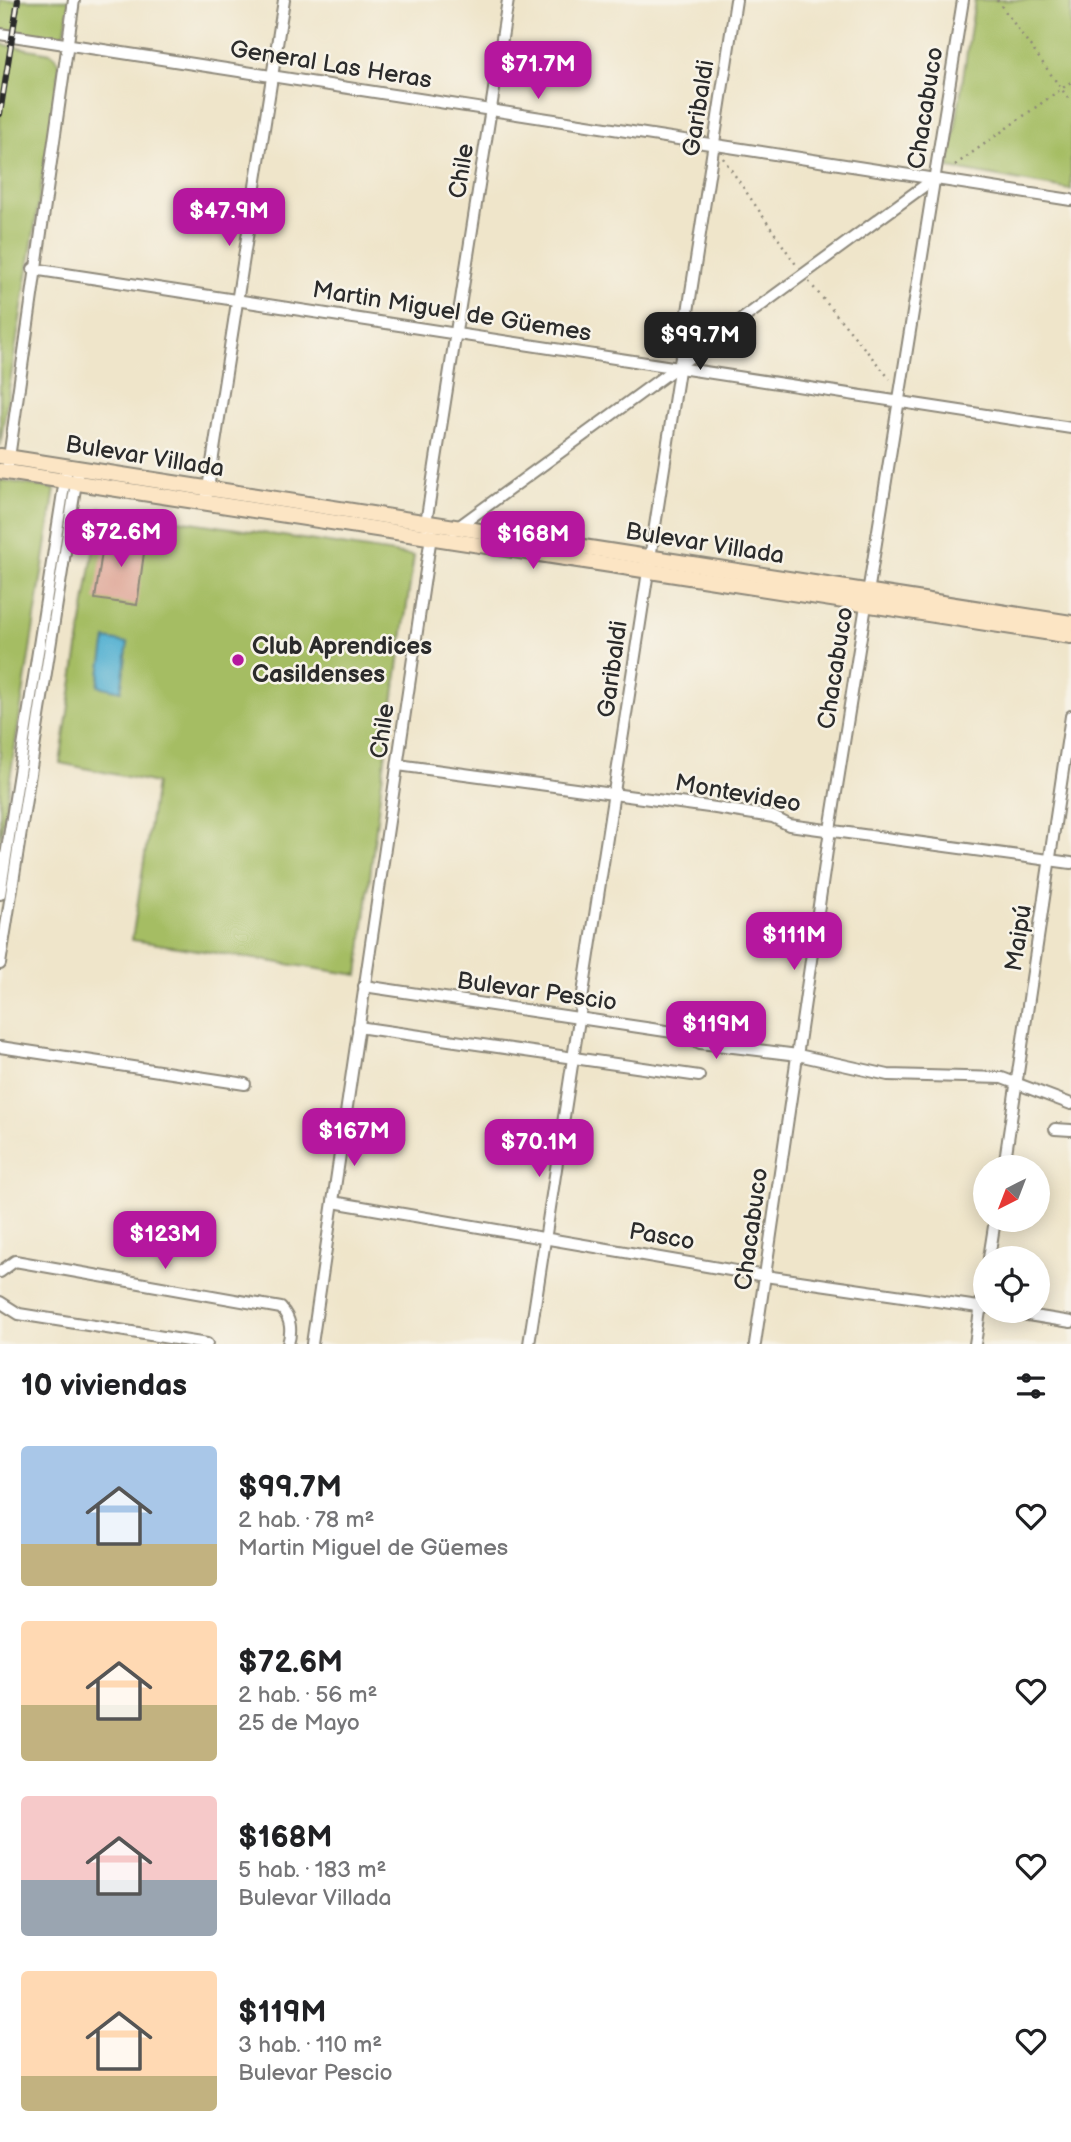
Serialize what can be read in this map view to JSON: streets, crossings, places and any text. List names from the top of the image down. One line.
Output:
{"streets":{"main road":["Bulevar Villada"],"street":["General Las Heras","Garibaldi","Chacabuco","Chile","Martin Miguel de Güemes","Montevideo","Maipú","Bulevar Pescio","Pasco"]},"crossings":[["General Las Heras","Garibaldi"],["General Las Heras","Chacabuco"],["General Las Heras","Chile"],["Garibaldi","Martin Miguel de Güemes"],["Garibaldi","Bulevar Villada"],["Garibaldi","Montevideo"],["Garibaldi","Bulevar Pescio"],["Garibaldi","Pasco"],["Chacabuco","Martin Miguel de Güemes"],["Chacabuco","Bulevar Villada"],["Chacabuco","Montevideo"],["Chacabuco","Bulevar Pescio"],["Chacabuco","Pasco"],["Chile","Martin Miguel de Güemes"],["Chile","Bulevar Villada"],["Chile","Montevideo"],["Chile","Bulevar Pescio"],["Chile","Pasco"],["Montevideo","Maipú"],["Maipú","Bulevar Pescio"]],"places":["Club Aprendices Casildenses"],"north":"bottom left","page":{"price":["$71.7M","$47.9M","$99.7M","$72.6M","$168M","$111M","$119M","$167M","$70.1M","$123M"],"heading":"10 viviendas","list":[{"name":"$99.7M","note":"2 hab. · 78 m² · Martin Miguel de Güemes"},{"name":"$72.6M","note":"2 hab. · 56 m² · 25 de Mayo"},{"name":"$168M","note":"5 hab. · 183 m² · Bulevar Villada"},{"name":"$119M","note":"3 hab. · 110 m² · Bulevar Pescio"}]}}
